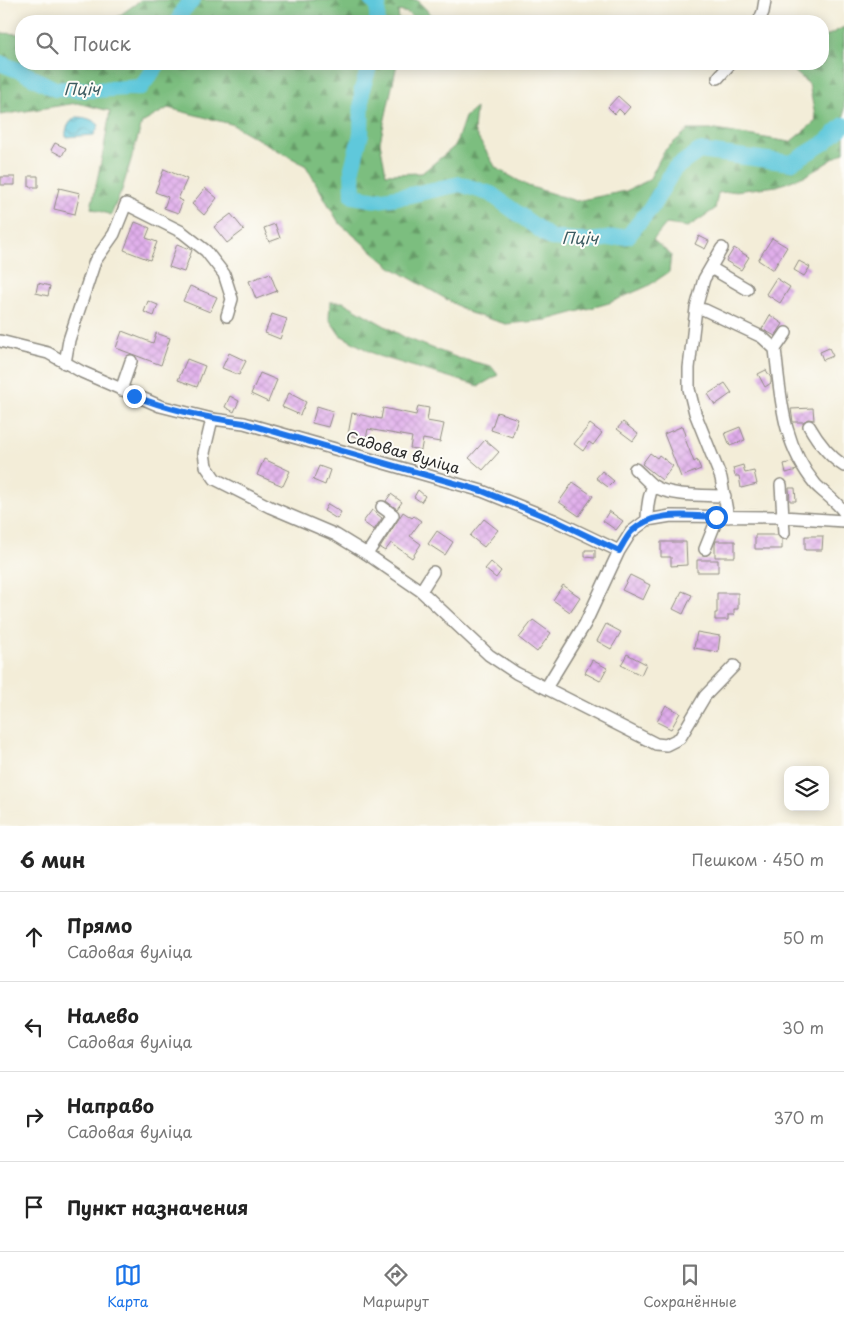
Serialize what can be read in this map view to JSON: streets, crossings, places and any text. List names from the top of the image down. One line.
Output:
{"streets":{"street":["Садовая вуліца"]},"water":["Пціч"],"page":{"search":"Поиск","heading":["6 мин","Пешком · 450 m"],"list":[["Прямо","Садовая вуліца","50 m"],["Налево","Садовая вуліца","30 m"],["Направо","Садовая вуліца","370 m"],"Пункт назначения"],"nav":["Карта","Маршрут","Сохранённые"]}}
